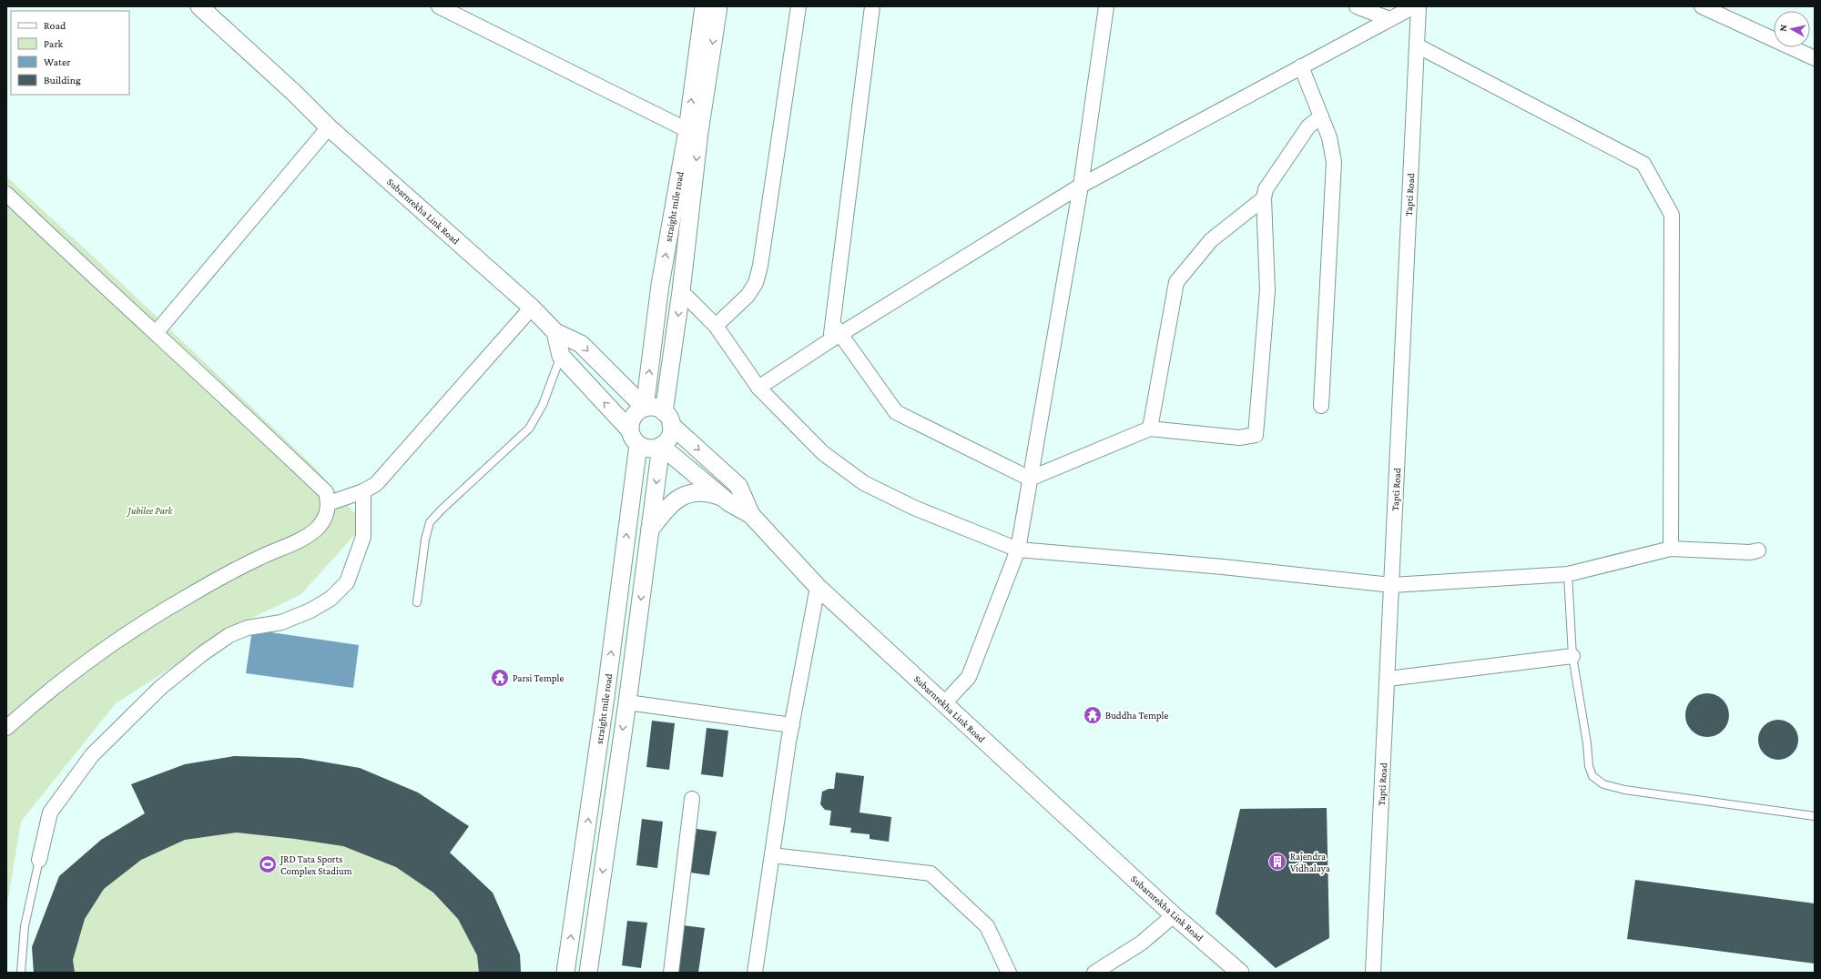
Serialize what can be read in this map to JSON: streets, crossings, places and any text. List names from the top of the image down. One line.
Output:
{"streets":{"street":["Tapti Road","straight mile road","Subarnrekha Link Road"]},"crossings":[["straight mile road","Subarnrekha Link Road"]],"parks":["Jubilee Park"],"places":{"temple":["Parsi Temple","Buddha Temple"],"building":["Rajendra Vidhalaya"],"sports":["JRD Tata Sports Complex Stadium"]},"legend":["Road","Park","Water","Building"],"north":"left"}
